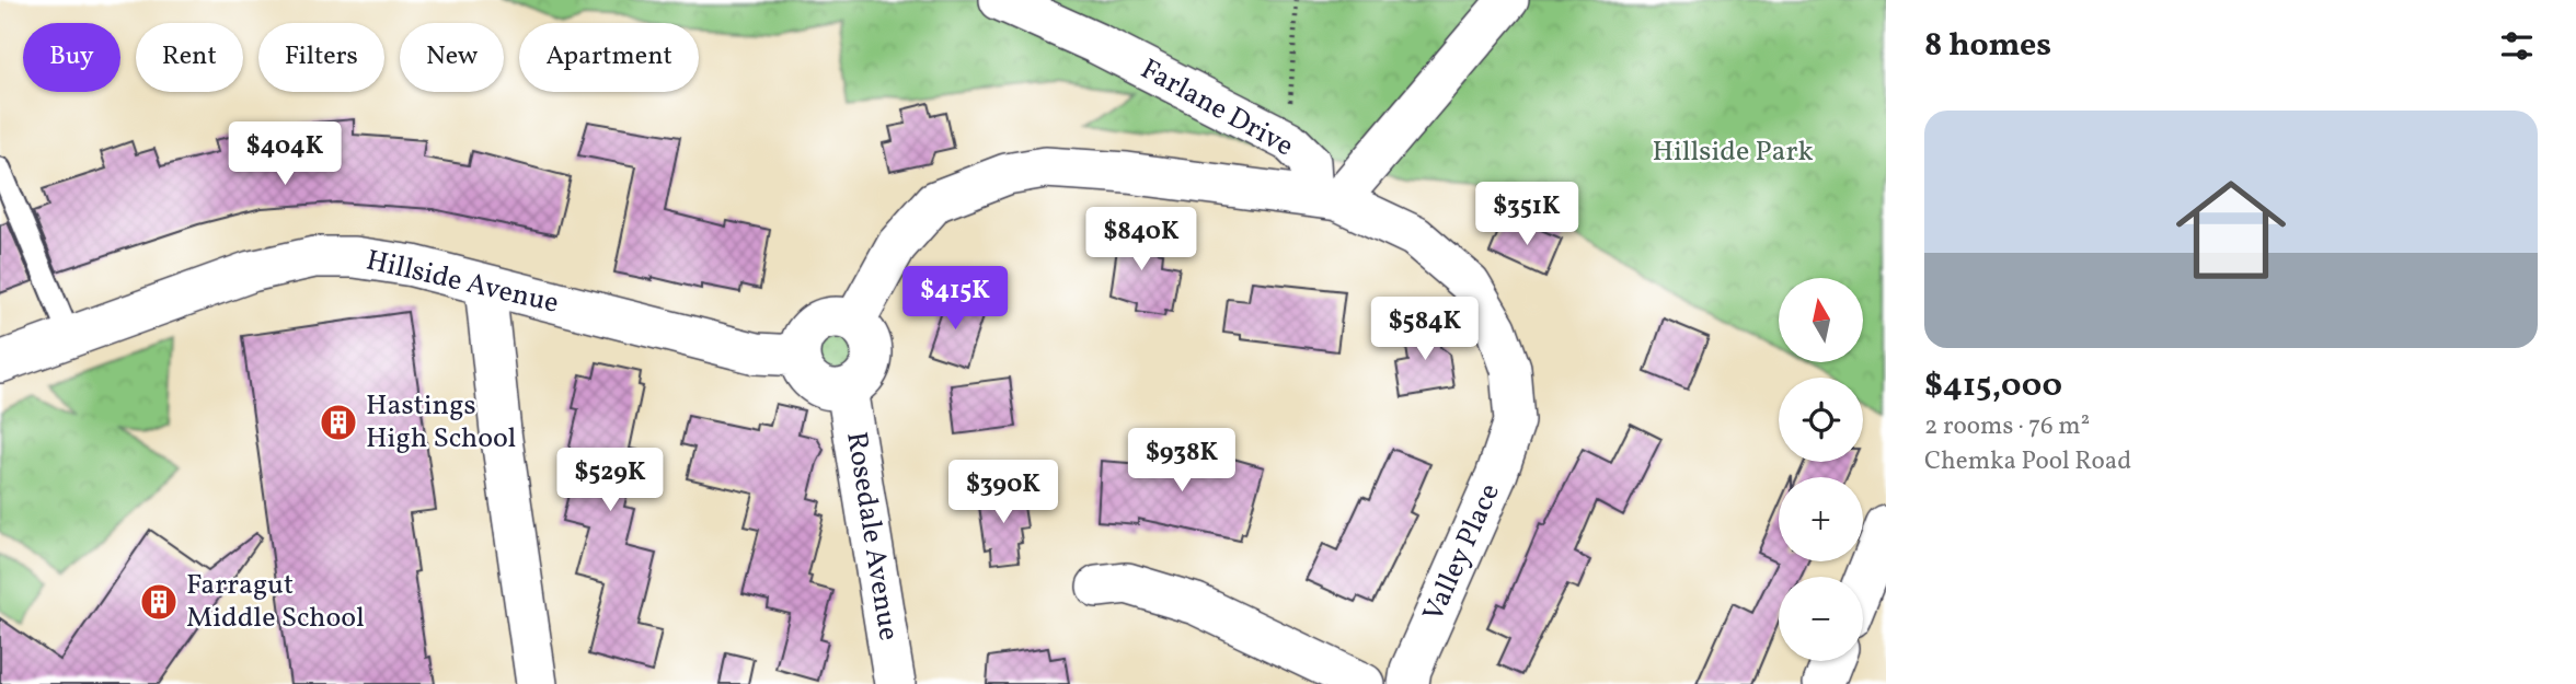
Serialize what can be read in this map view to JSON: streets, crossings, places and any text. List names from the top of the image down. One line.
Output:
{"streets":{"street":["Farlane Drive","Hillside Avenue","Rosedale Avenue","Valley Place"]},"crossings":[["Farlane Drive","Valley Place"],["Hillside Avenue","Rosedale Avenue"]],"parks":["Hillside Park"],"places":{"building":["Hastings High School","Farragut Middle School"]},"north":"top","page":{"heading":"8 homes","chip":["Buy","Rent","Filters","New","Apartment"],"list":[{"name":"$415,000","note":"2 rooms · 76 m² · Chemka Pool Road"}],"price":["$404K","$351K","$840K","$415K","$584K","$938K","$529K","$390K"],"map_buttons":["+","−"]}}
